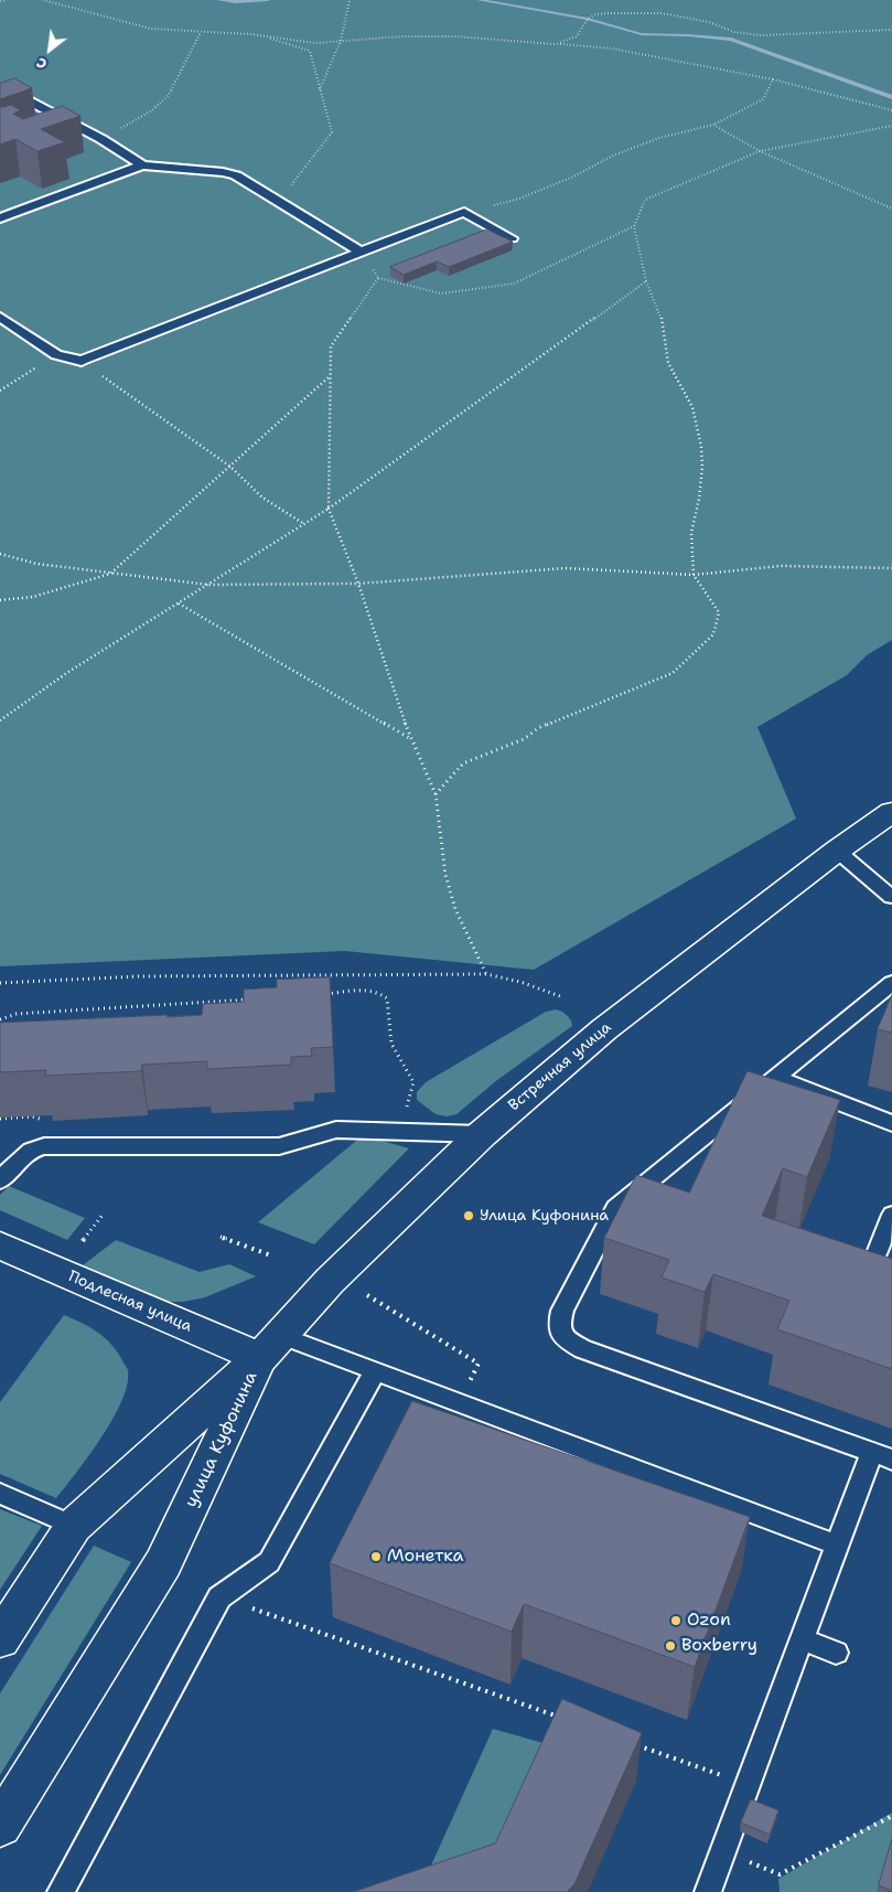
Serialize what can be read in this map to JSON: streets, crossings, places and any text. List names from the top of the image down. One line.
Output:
{"streets":{"main road":["Встречная улица","Подлесная улица","улица Куфонина"]},"crossings":[["Встречная улица","Подлесная улица"],["Встречная улица","улица Куфонина"],["Подлесная улица","улица Куфонина"]],"places":["Улица Куфонина","Монетка","Ozon","Boxberry"],"north":"bottom left"}
